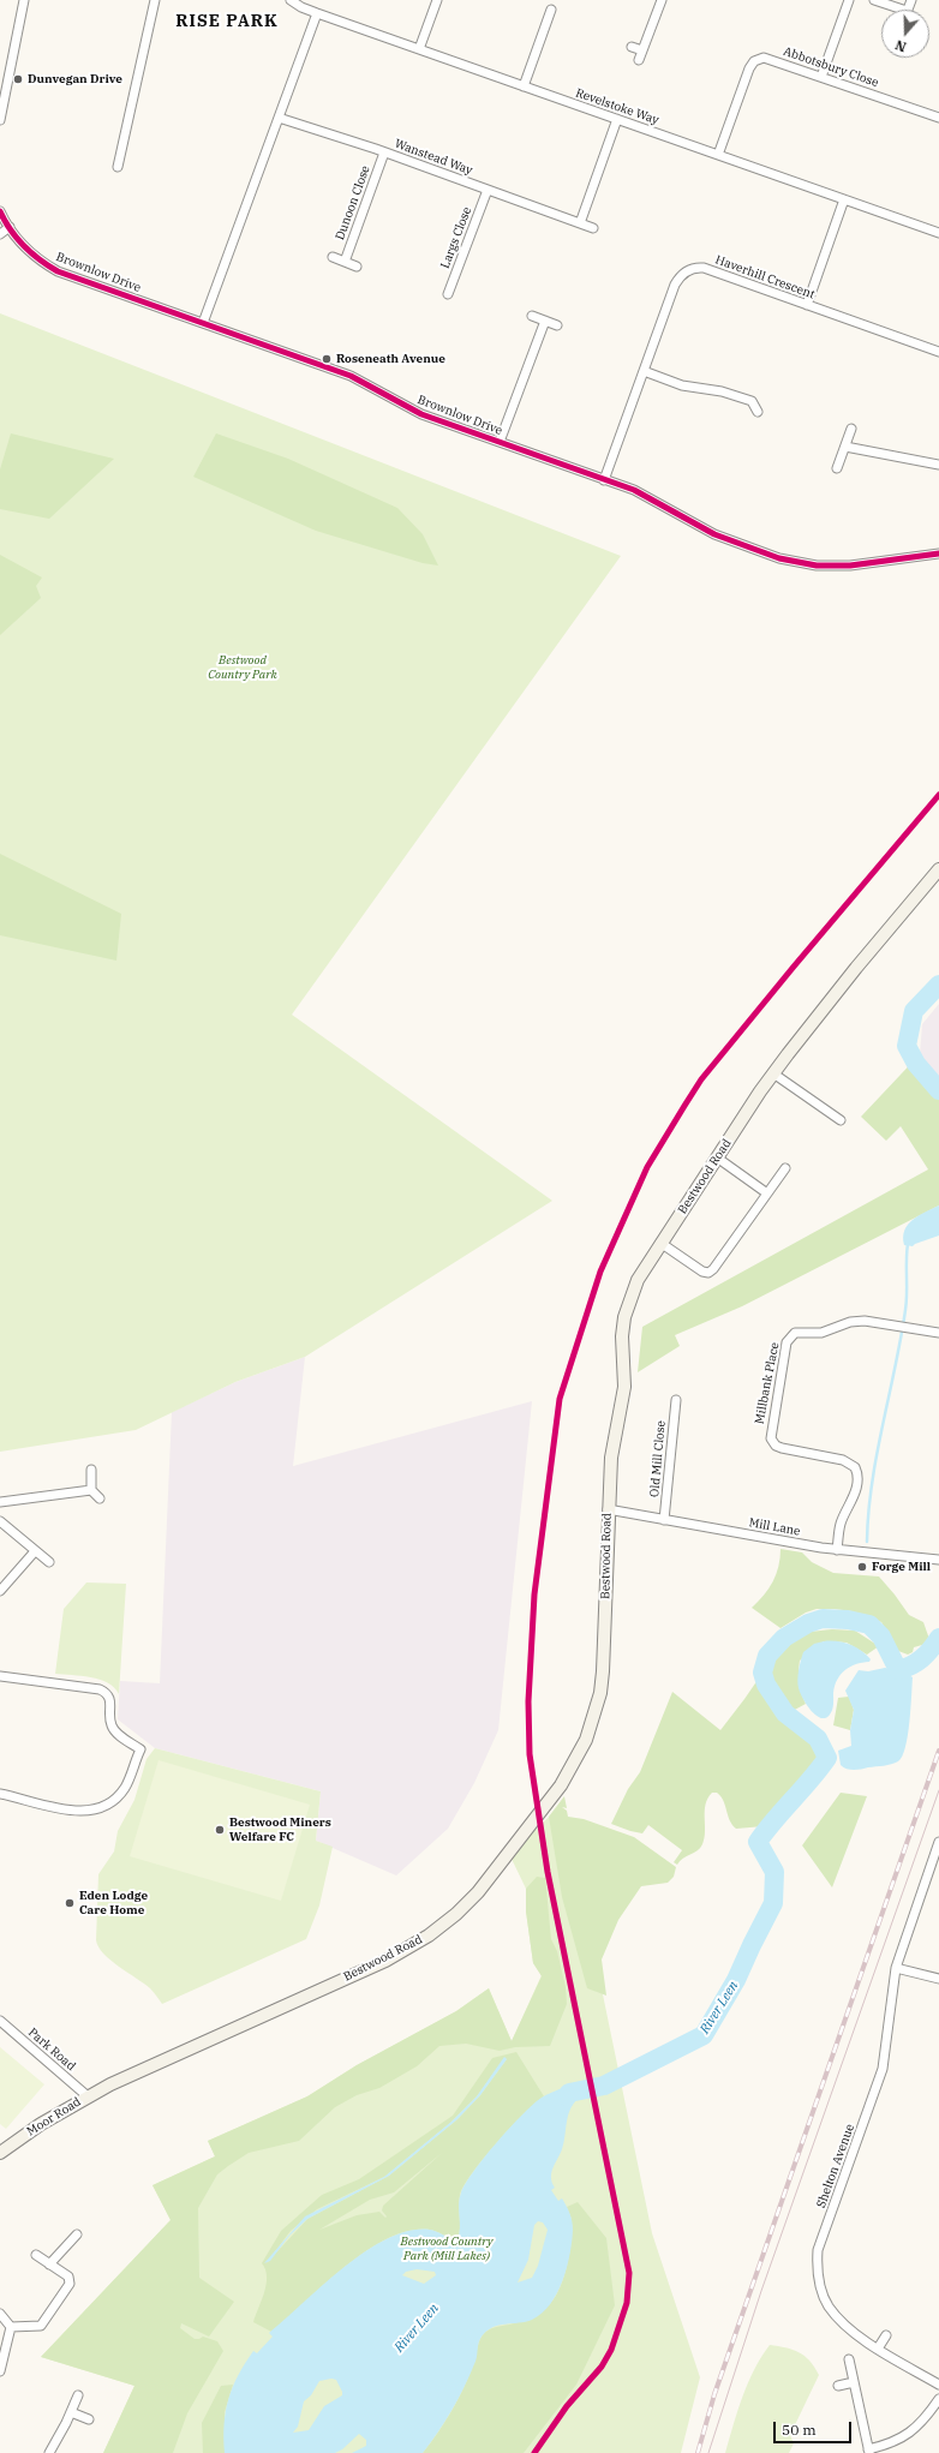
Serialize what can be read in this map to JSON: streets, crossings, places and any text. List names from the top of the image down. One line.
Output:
{"streets":{"main road":["Bestwood Road","Moor Road"],"street":["Abbotsbury Close","Revelstoke Way","Wanstead Way","Dunoon Close","Largs Close","Brownlow Drive","Haverhill Crescent","Millbank Place","Old Mill Close","Mill Lane","Park Road","Shelton Avenue"]},"crossings":[["Abbotsbury Close","Revelstoke Way"],["Wanstead Way","Dunoon Close"],["Wanstead Way","Largs Close"],["Brownlow Drive","Haverhill Crescent"],["Bestwood Road","Mill Lane"],["Bestwood Road","Moor Road"],["Millbank Place","Mill Lane"],["Old Mill Close","Mill Lane"],["Park Road","Moor Road"]],"districts":["RISE PARK"],"water":["River Leen"],"parks":["Bestwood Country Park","Bestwood Country Park (Mill Lakes)"],"places":["Dunvegan Drive","Roseneath Avenue","Forge Mill","Bestwood Miners Welfare FC","Eden Lodge Care Home"],"scale_bar":"50 m","north":"bottom"}
